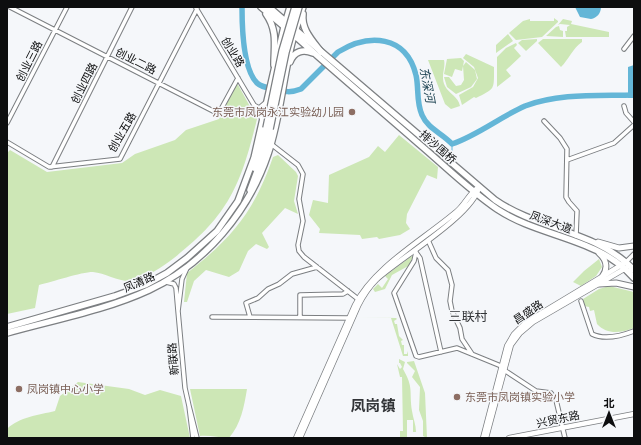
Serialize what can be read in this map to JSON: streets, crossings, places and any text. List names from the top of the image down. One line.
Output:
{"streets":{"main road":["排沙围桥","凤深大道","凤清路"],"street":["创业路","创业三路","创业二路","创业四路","创业五路","昌盛路","新联路","兴贸东路"]},"crossings":[["创业路","创业二路"],["创业路","创业五路"],["创业路","凤清路"],["创业三路","创业二路"],["创业二路","创业四路"],["创业二路","创业五路"],["创业四路","创业五路"],["排沙围桥","凤深大道"],["凤深大道","昌盛路"],["凤清路","新联路"]],"districts":["三联村","凤岗镇"],"water":["东深河"],"places":["东莞市凤岗永江实验幼儿园","凤岗镇中心小学","东莞市凤岗镇实验小学"],"north":"top"}
